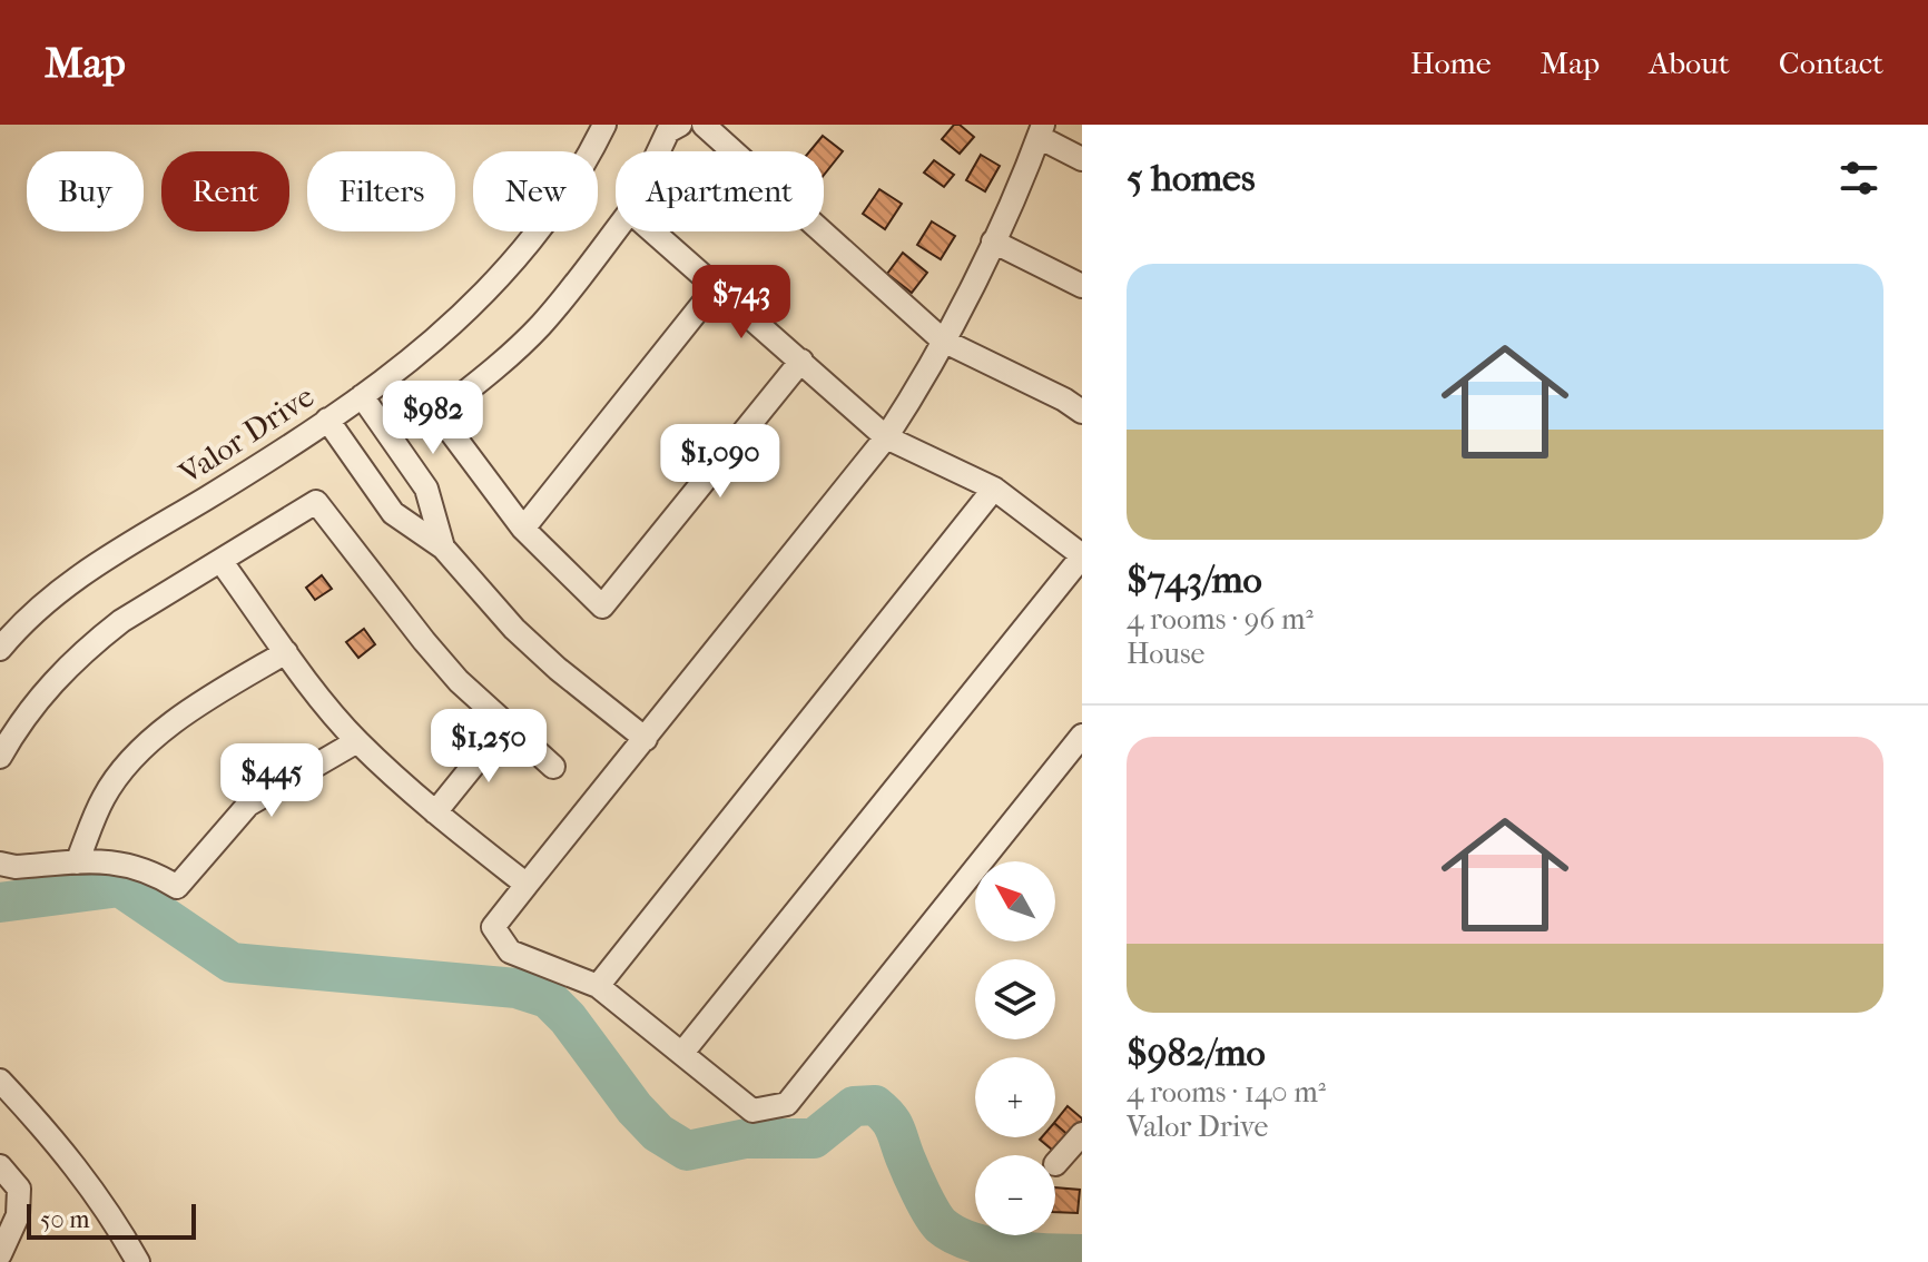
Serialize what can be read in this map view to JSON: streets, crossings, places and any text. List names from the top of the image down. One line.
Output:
{"streets":{"street":["Valor Drive"]},"scale_bar":"50 m","north":"top left","page":{"header":"Map","nav":["Home","Map","About","Contact"],"heading":"5 homes","chip":["Buy","Rent","Filters","New","Apartment"],"list":[{"name":"$743/mo","note":"4 rooms · 96 m² · House"},{"name":"$982/mo","note":"4 rooms · 140 m² · Valor Drive"}],"price":["$743","$982","$1,090","$1,250","$445"],"map_buttons":["+","−"],"scale":"50 m"}}
